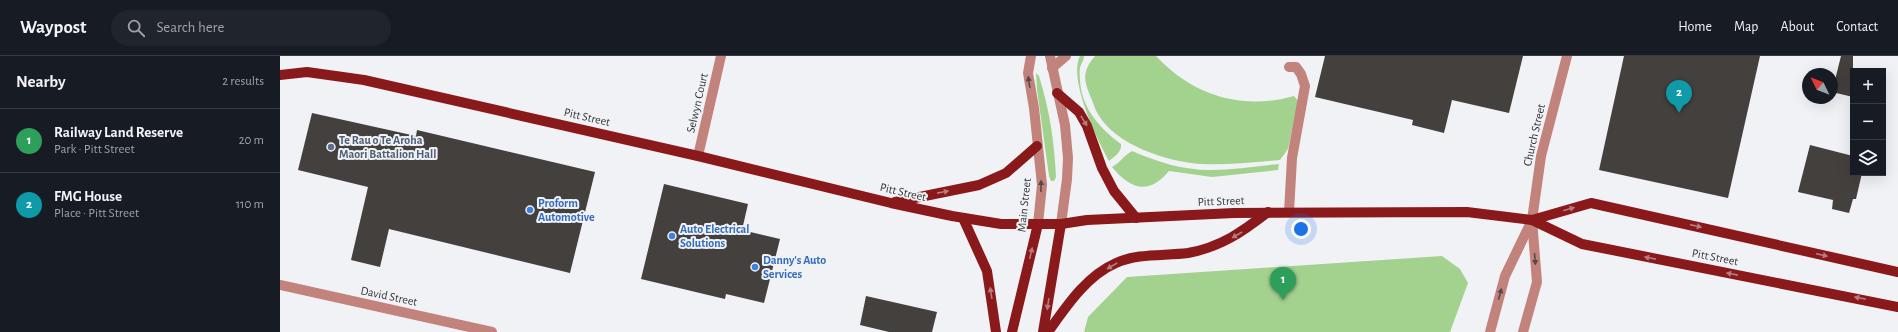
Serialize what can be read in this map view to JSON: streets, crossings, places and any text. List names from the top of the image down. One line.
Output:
{"streets":{"main road":["Pitt Street","Main Street"],"street":["Selwyn Court","Church Street","David Street"]},"crossings":[["Selwyn Court","Pitt Street"],["Pitt Street","Church Street"],["Pitt Street","Main Street"]],"places":["Te Rau o Te Aroha Maori Battalion Hall","Proform Automotive","Auto Electrical Solutions","Danny's Auto Services"],"north":"top left","page":{"header":"Waypost","search":"Search here","nav":["Home","Map","About","Contact"],"heading":["Nearby","2 results"],"map_buttons":["+","−"],"pins":["2","1"],"list":[{"mark":"1","name":"Railway Land Reserve","note":"Park · Pitt Street","value":"20 m"},{"mark":"2","name":"FMG House","note":"Place · Pitt Street","value":"110 m"}]}}
